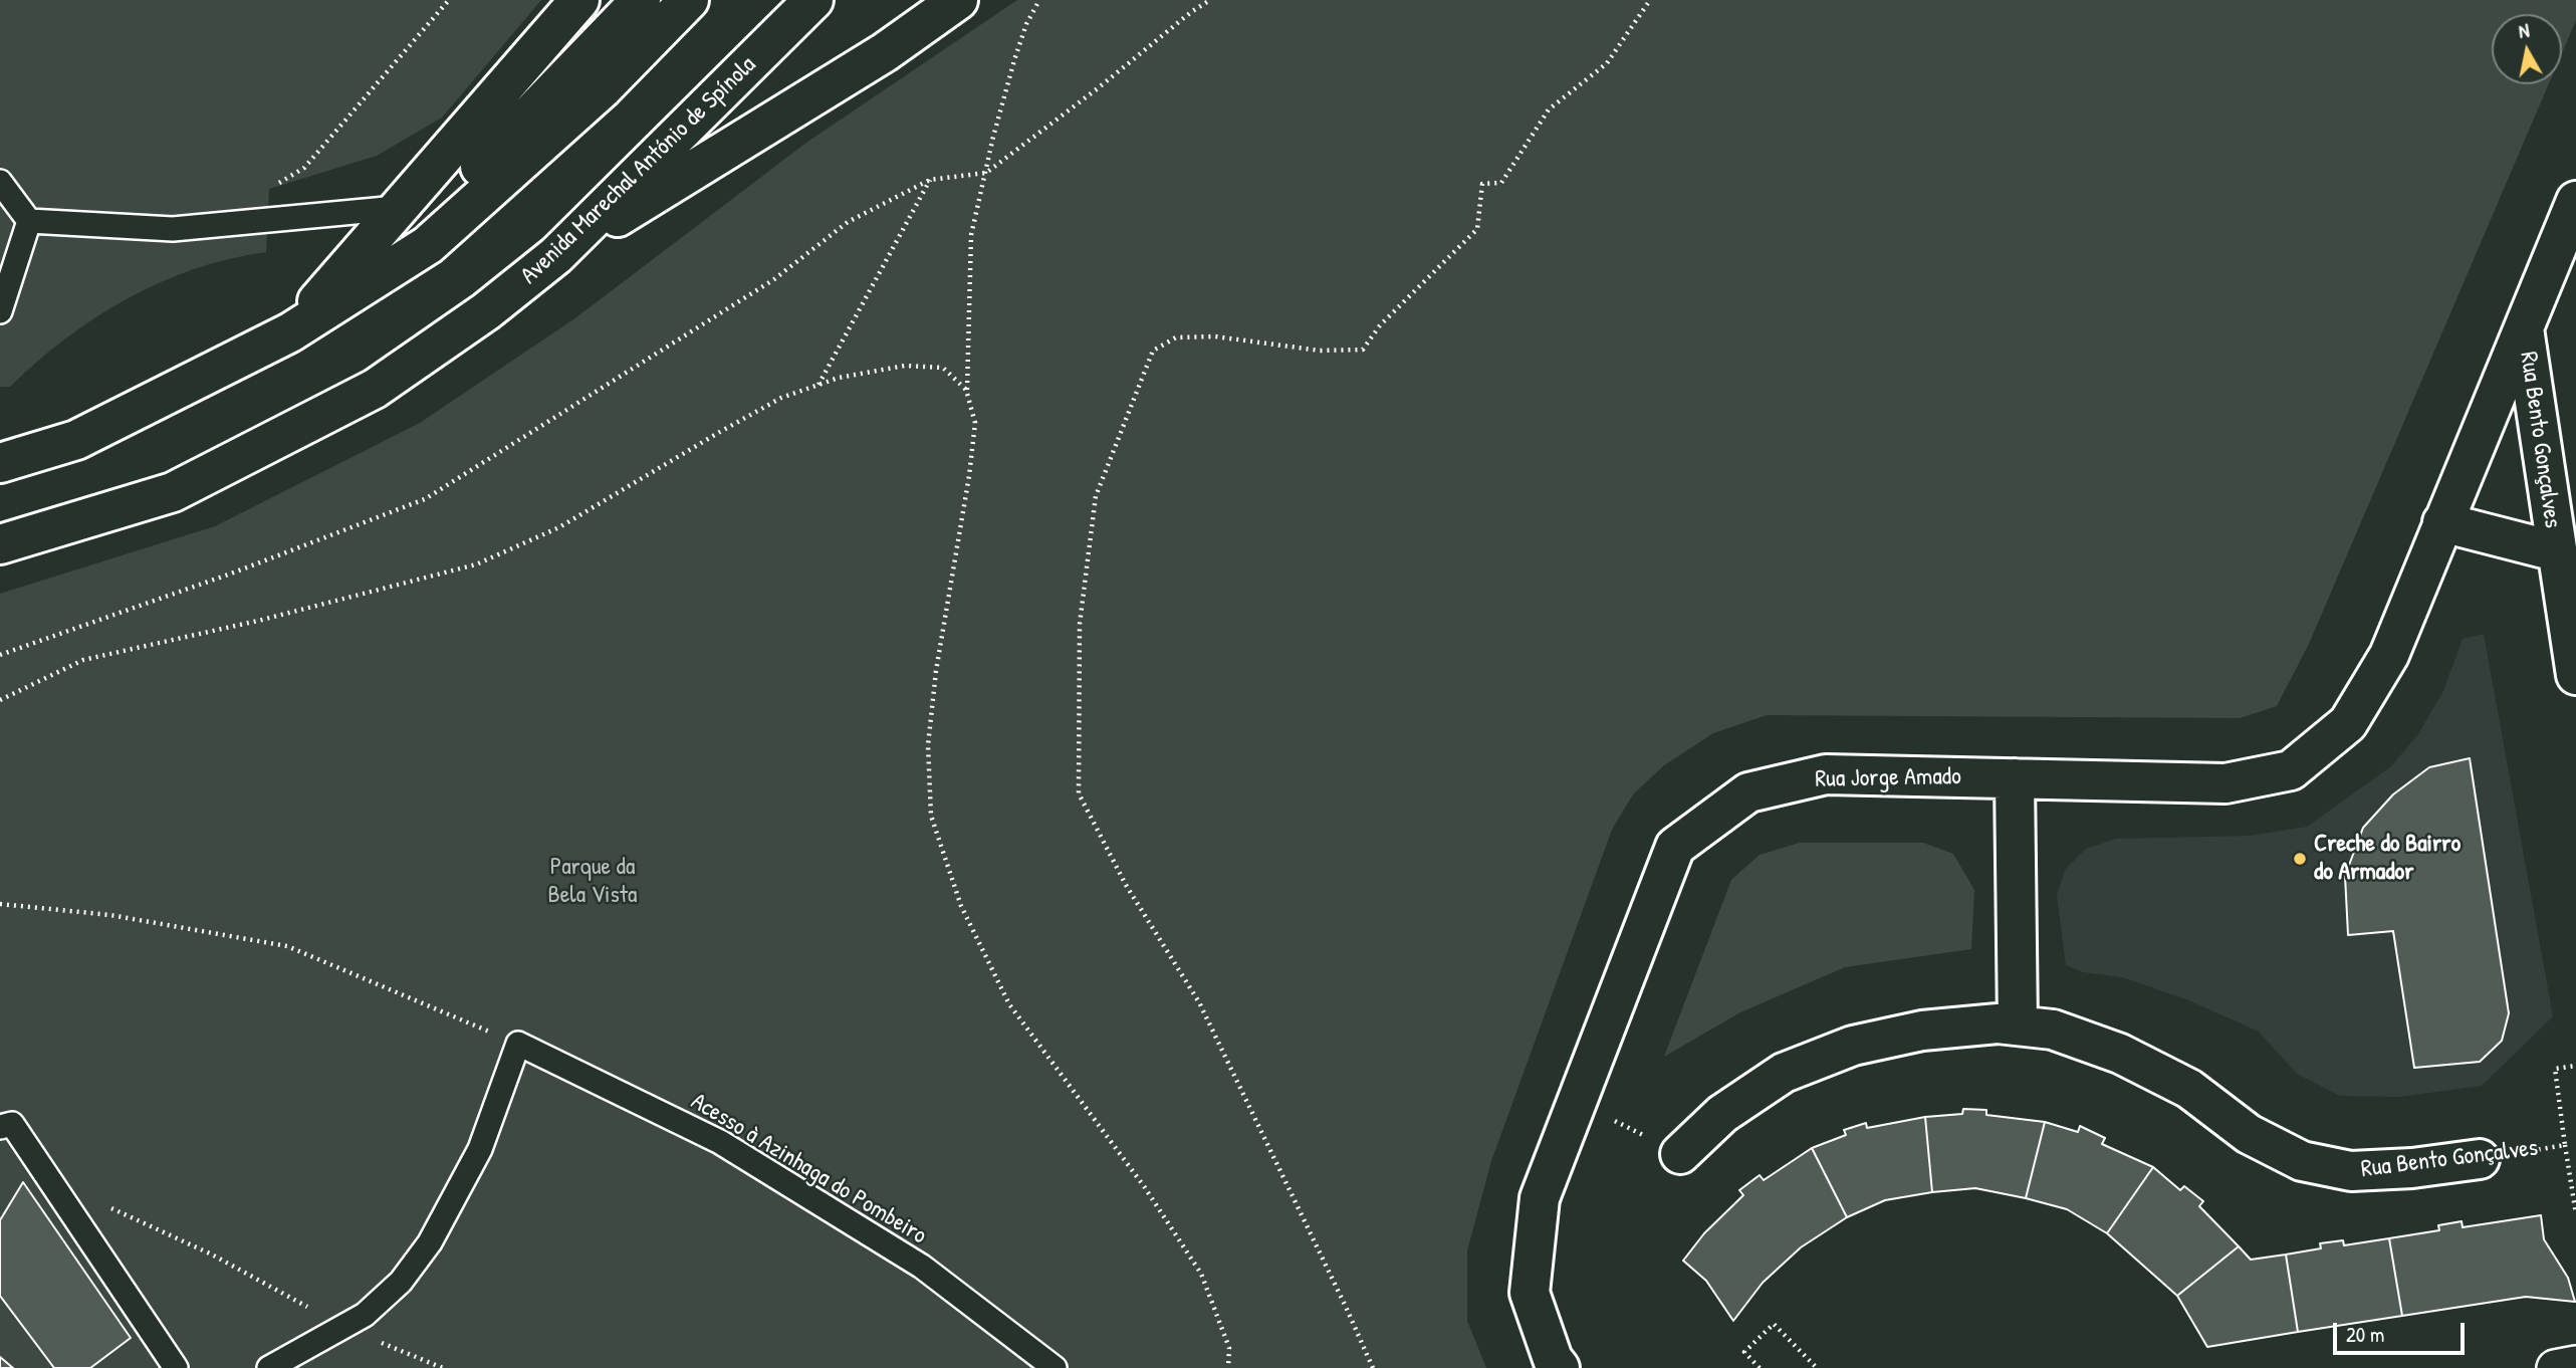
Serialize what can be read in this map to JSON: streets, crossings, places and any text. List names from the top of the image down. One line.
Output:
{"streets":{"main road":["Avenida Marechal António de Spínola","Rua Bento Gonçalves","Rua Jorge Amado"],"lane":["Acesso à Azinhaga do Pombeiro"]},"crossings":[["Rua Bento Gonçalves","Rua Jorge Amado"]],"parks":["Parque da Bela Vista"],"places":["Creche do Bairro do Armador"],"scale_bar":"20 m","north":"top"}
